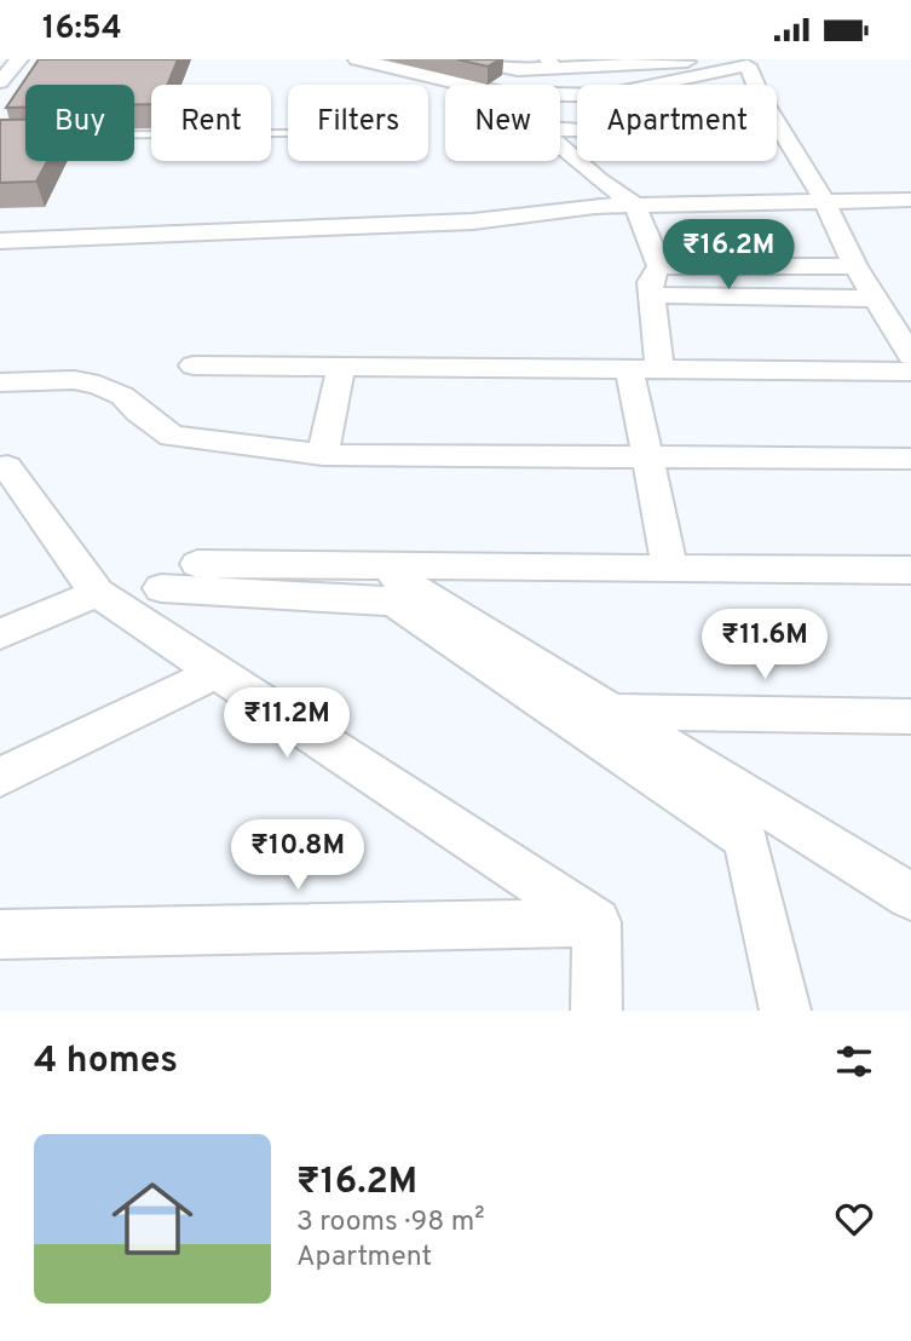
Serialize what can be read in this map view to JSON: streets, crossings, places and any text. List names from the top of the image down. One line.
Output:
{"page":{"status":"16:54","chip":["Buy","Rent","Filters","New","Apartment"],"price":["₹16.2M","₹11.6M","₹11.2M","₹10.8M"],"heading":"4 homes","list":[{"name":"₹16.2M","note":"3 rooms · 98 m² · Apartment"}]}}
